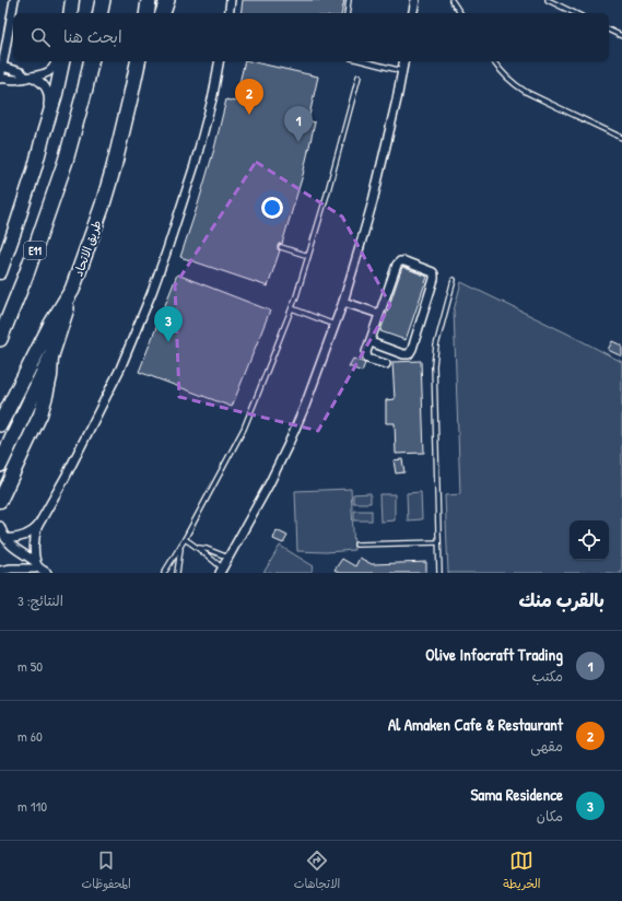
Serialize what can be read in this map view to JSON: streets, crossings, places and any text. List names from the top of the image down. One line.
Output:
{"streets":{"highway":["طريق الاتحاد","E11"]},"page":{"search":"ابحث هنا","pins":["2","1","3"],"heading":["بالقرب منك","النتائج: 3"],"list":[{"mark":"1","name":"Olive Infocraft Trading","note":"مكتب","value":"50 m"},{"mark":"2","name":"Al Amaken Cafe & Restaurant","note":"مقهى","value":"60 m"},{"mark":"3","name":"Sama Residence","note":"مكان","value":"110 m"}],"nav":["الخريطة","الاتجاهات","المحفوظات"]}}
